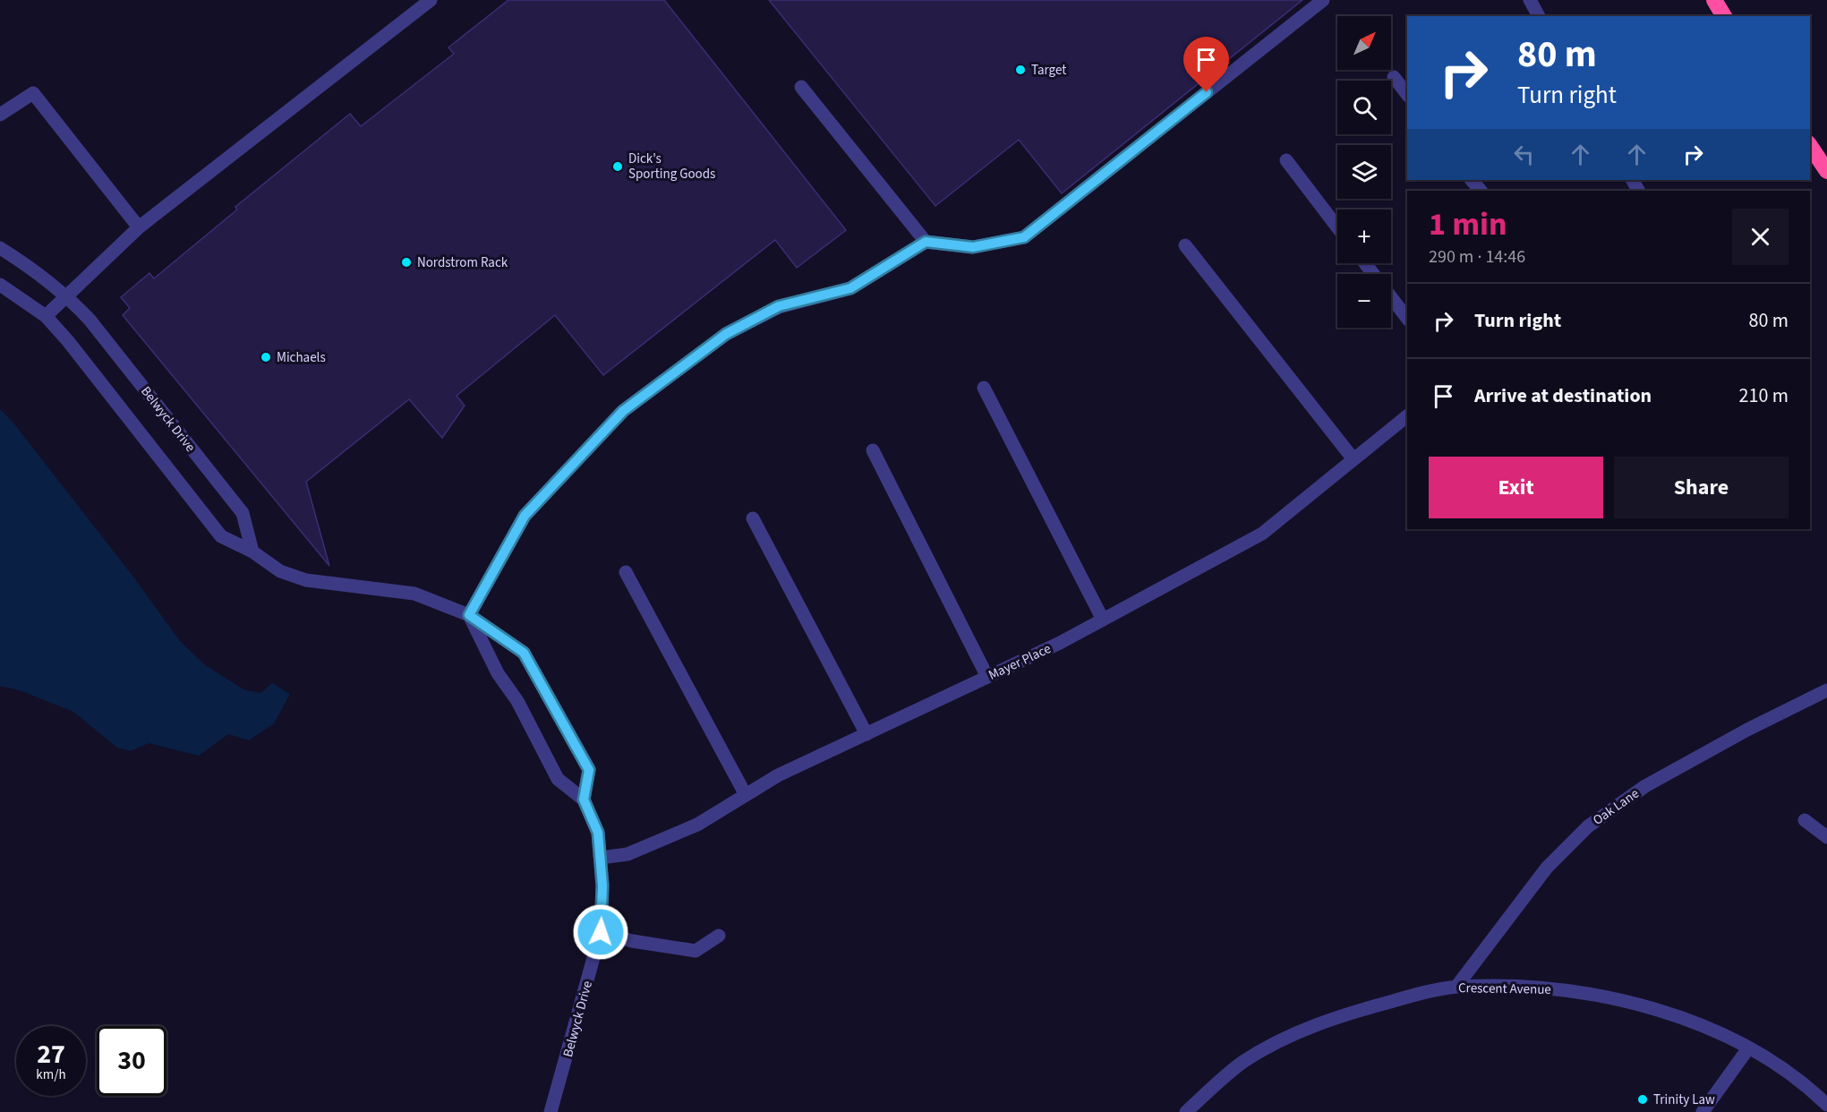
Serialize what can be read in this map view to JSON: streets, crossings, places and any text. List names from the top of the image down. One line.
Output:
{"streets":{"street":["Belwyck Drive","Mayer Place","Oak Lane","Crescent Avenue"]},"crossings":[["Belwyck Drive","Mayer Place"],["Oak Lane","Crescent Avenue"]],"places":["Target","Dick's Sporting Goods","Nordstrom Rack","Michaels","Trinity Law"],"north":"top right","page":{"map_buttons":["+","−"],"turn":["80 m","Turn right"],"heading":["1 min","290 m · 14:46"],"list":[{"name":"Turn right","value":"80 m"},{"name":"Arrive at destination","value":"210 m"}],"buttons":["Exit","Share"],"speed":"27 km/h","limit":"30"}}
